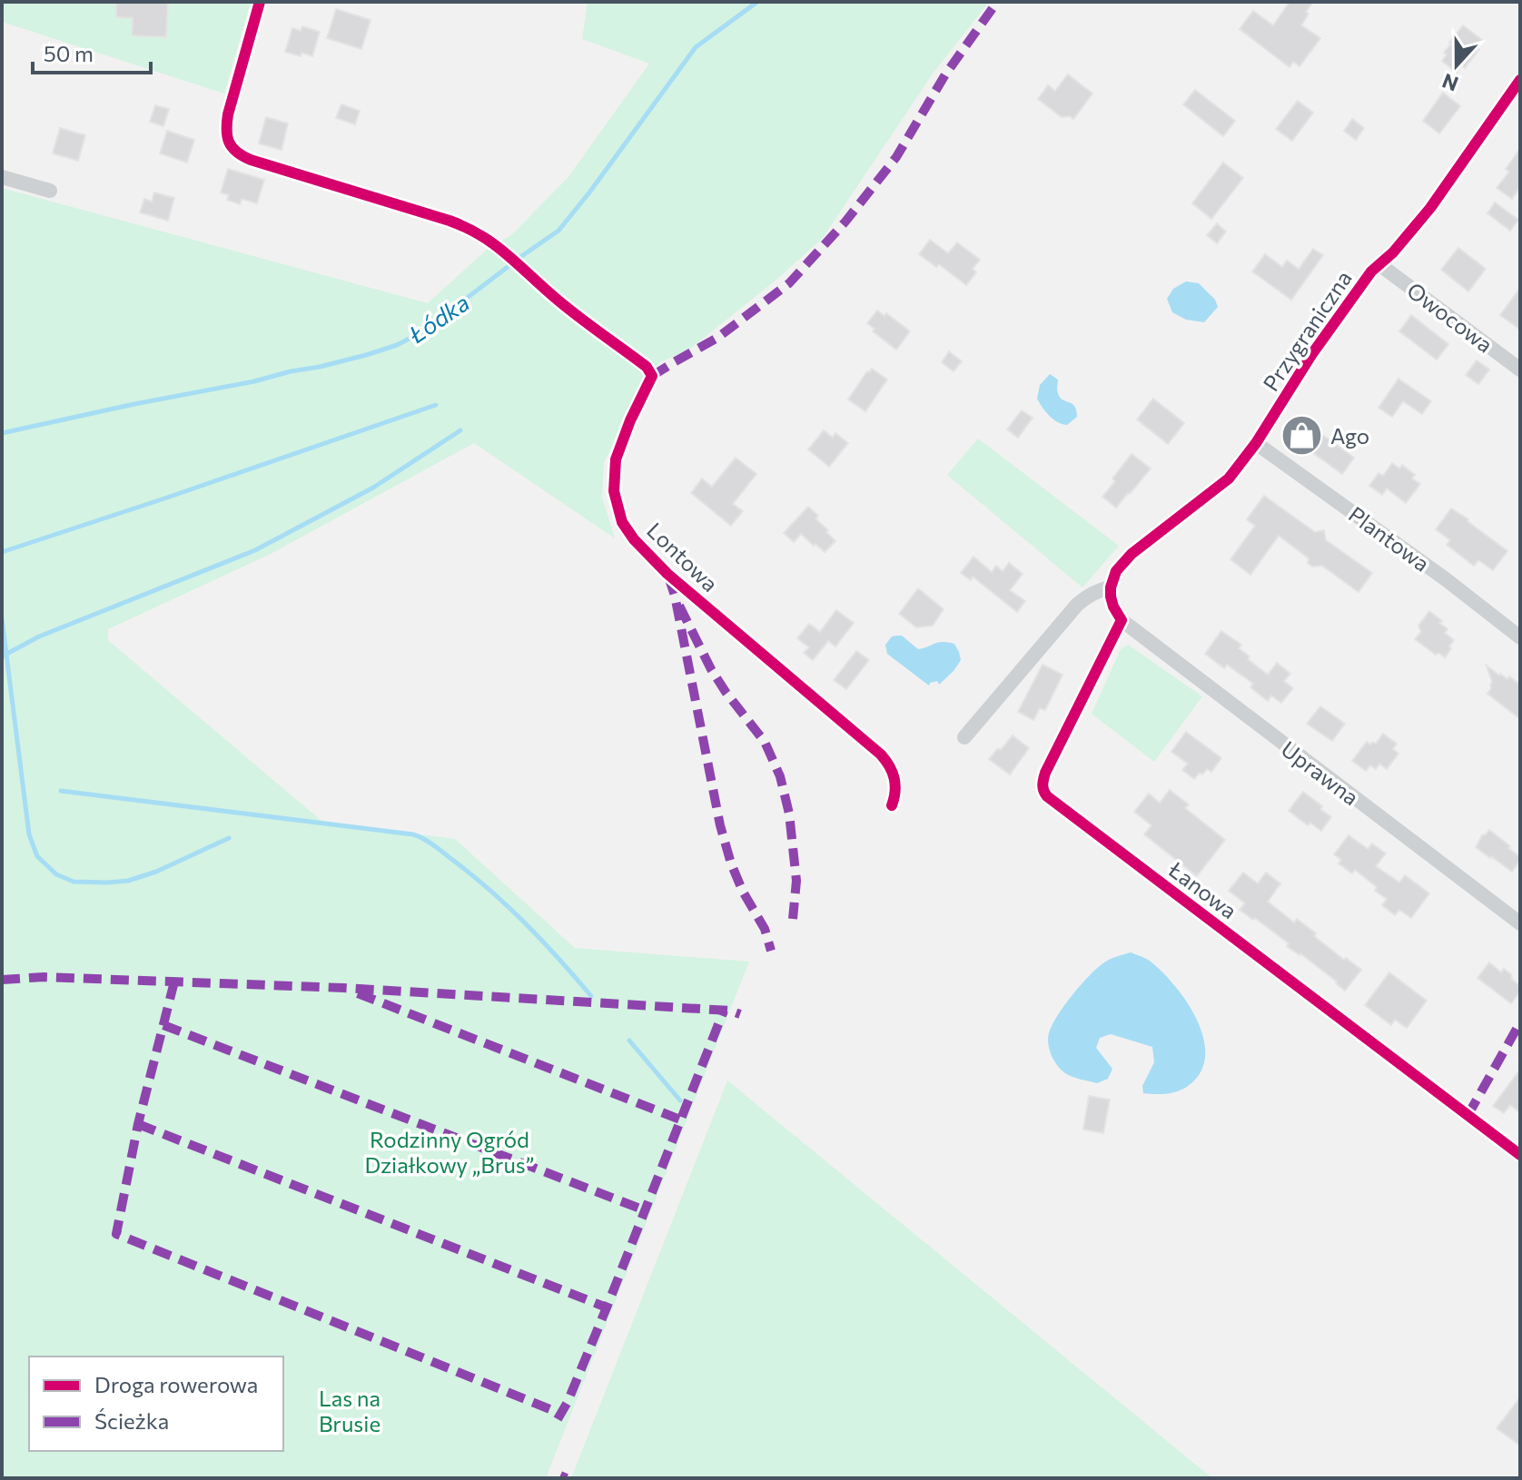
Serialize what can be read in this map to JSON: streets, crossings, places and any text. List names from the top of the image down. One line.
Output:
{"streets":{"street":["Owocowa","Przygraniczna","Plantowa","Lontowa","Uprawna","Łanowa"]},"crossings":[["Owocowa","Przygraniczna"],["Przygraniczna","Plantowa"],["Uprawna","Łanowa"]],"water":["Łódka"],"parks":["Rodzinny Ogród Działkowy „Brus”","Las na Brusie"],"places":{"shop":["Ago"]},"legend":["Droga rowerowa","Ścieżka"],"scale_bar":"50 m","north":"bottom"}
